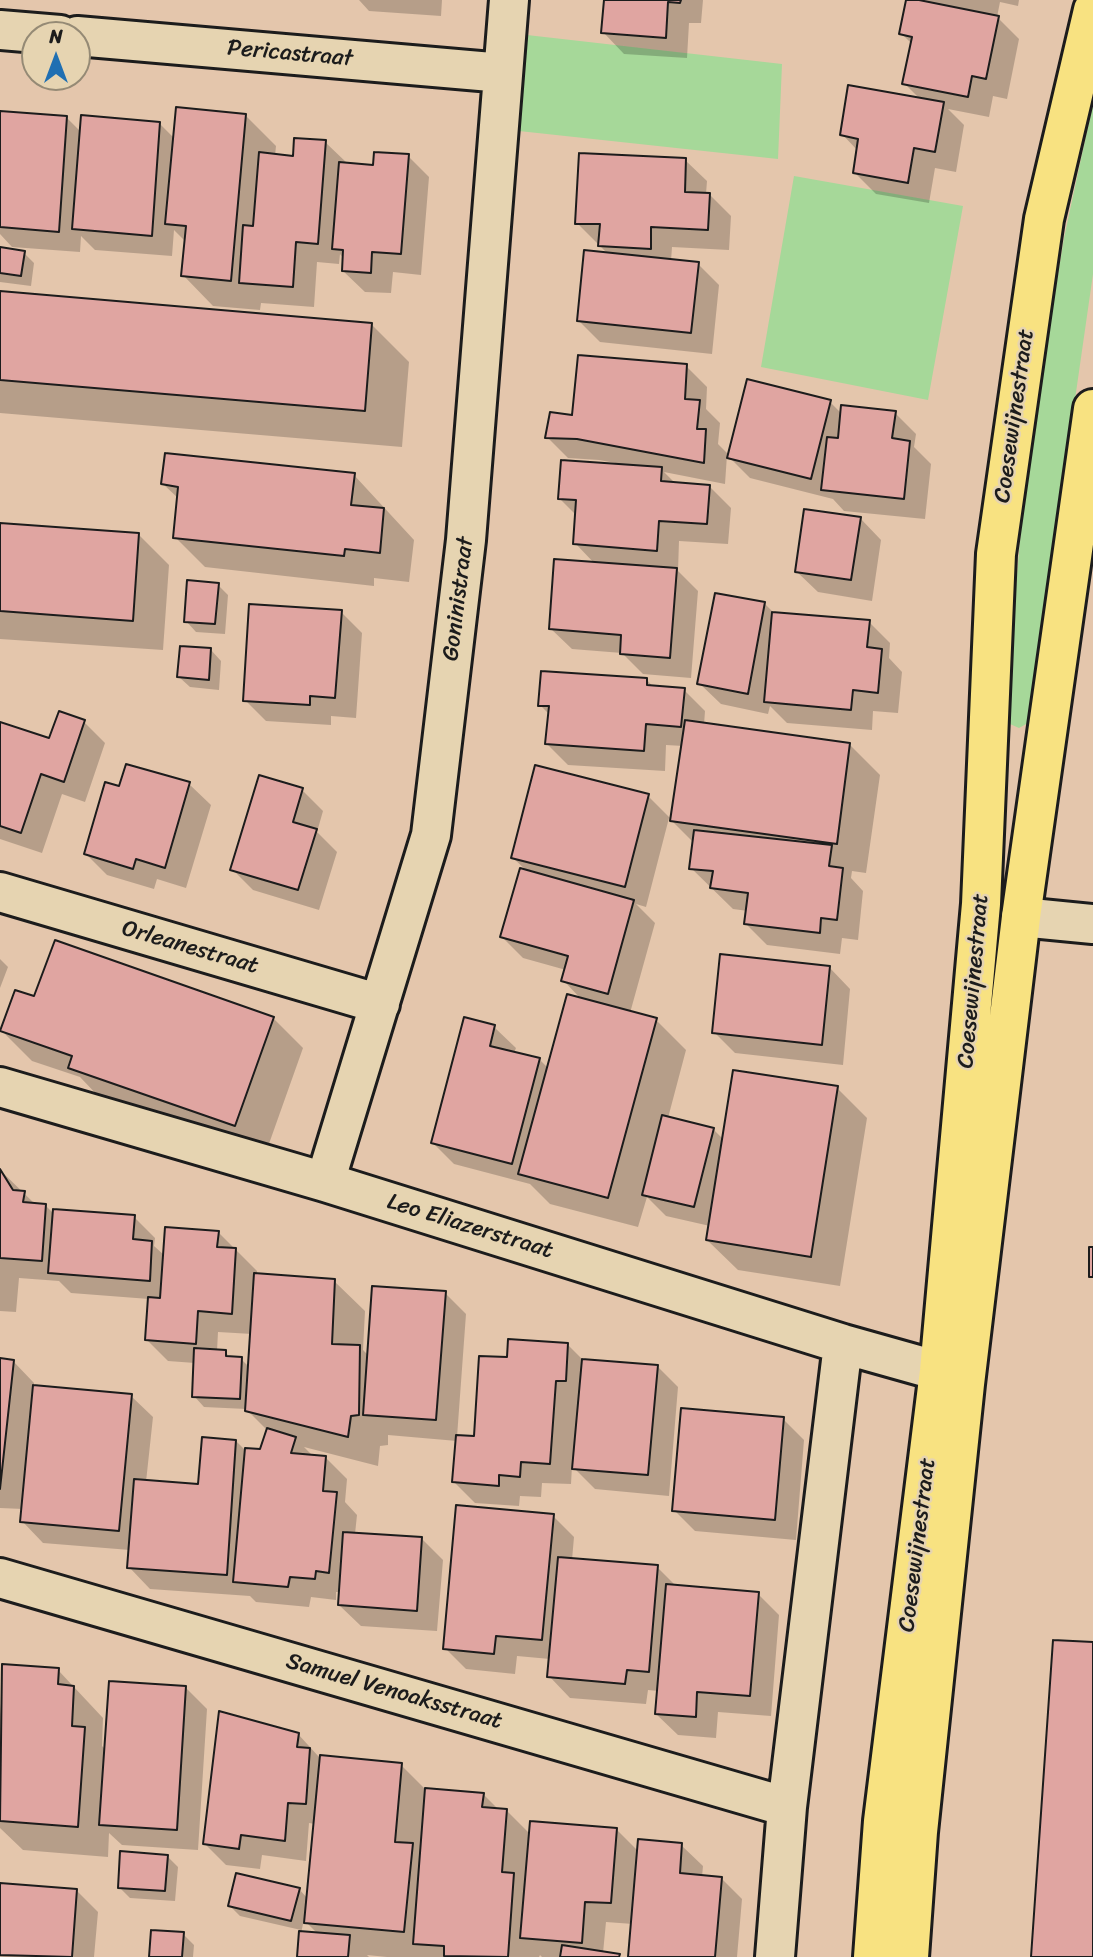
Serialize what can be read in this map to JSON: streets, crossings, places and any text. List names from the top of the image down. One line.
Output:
{"streets":{"main road":["Coesewijnestraat"],"street":["Pericastraat","Goninistraat","Orleanestraat","Leo Eliazerstraat","Samuel Venoaksstraat"]},"crossings":[["Pericastraat","Goninistraat"],["Coesewijnestraat","Leo Eliazerstraat"],["Goninistraat","Orleanestraat"],["Goninistraat","Leo Eliazerstraat"]],"north":"top"}
